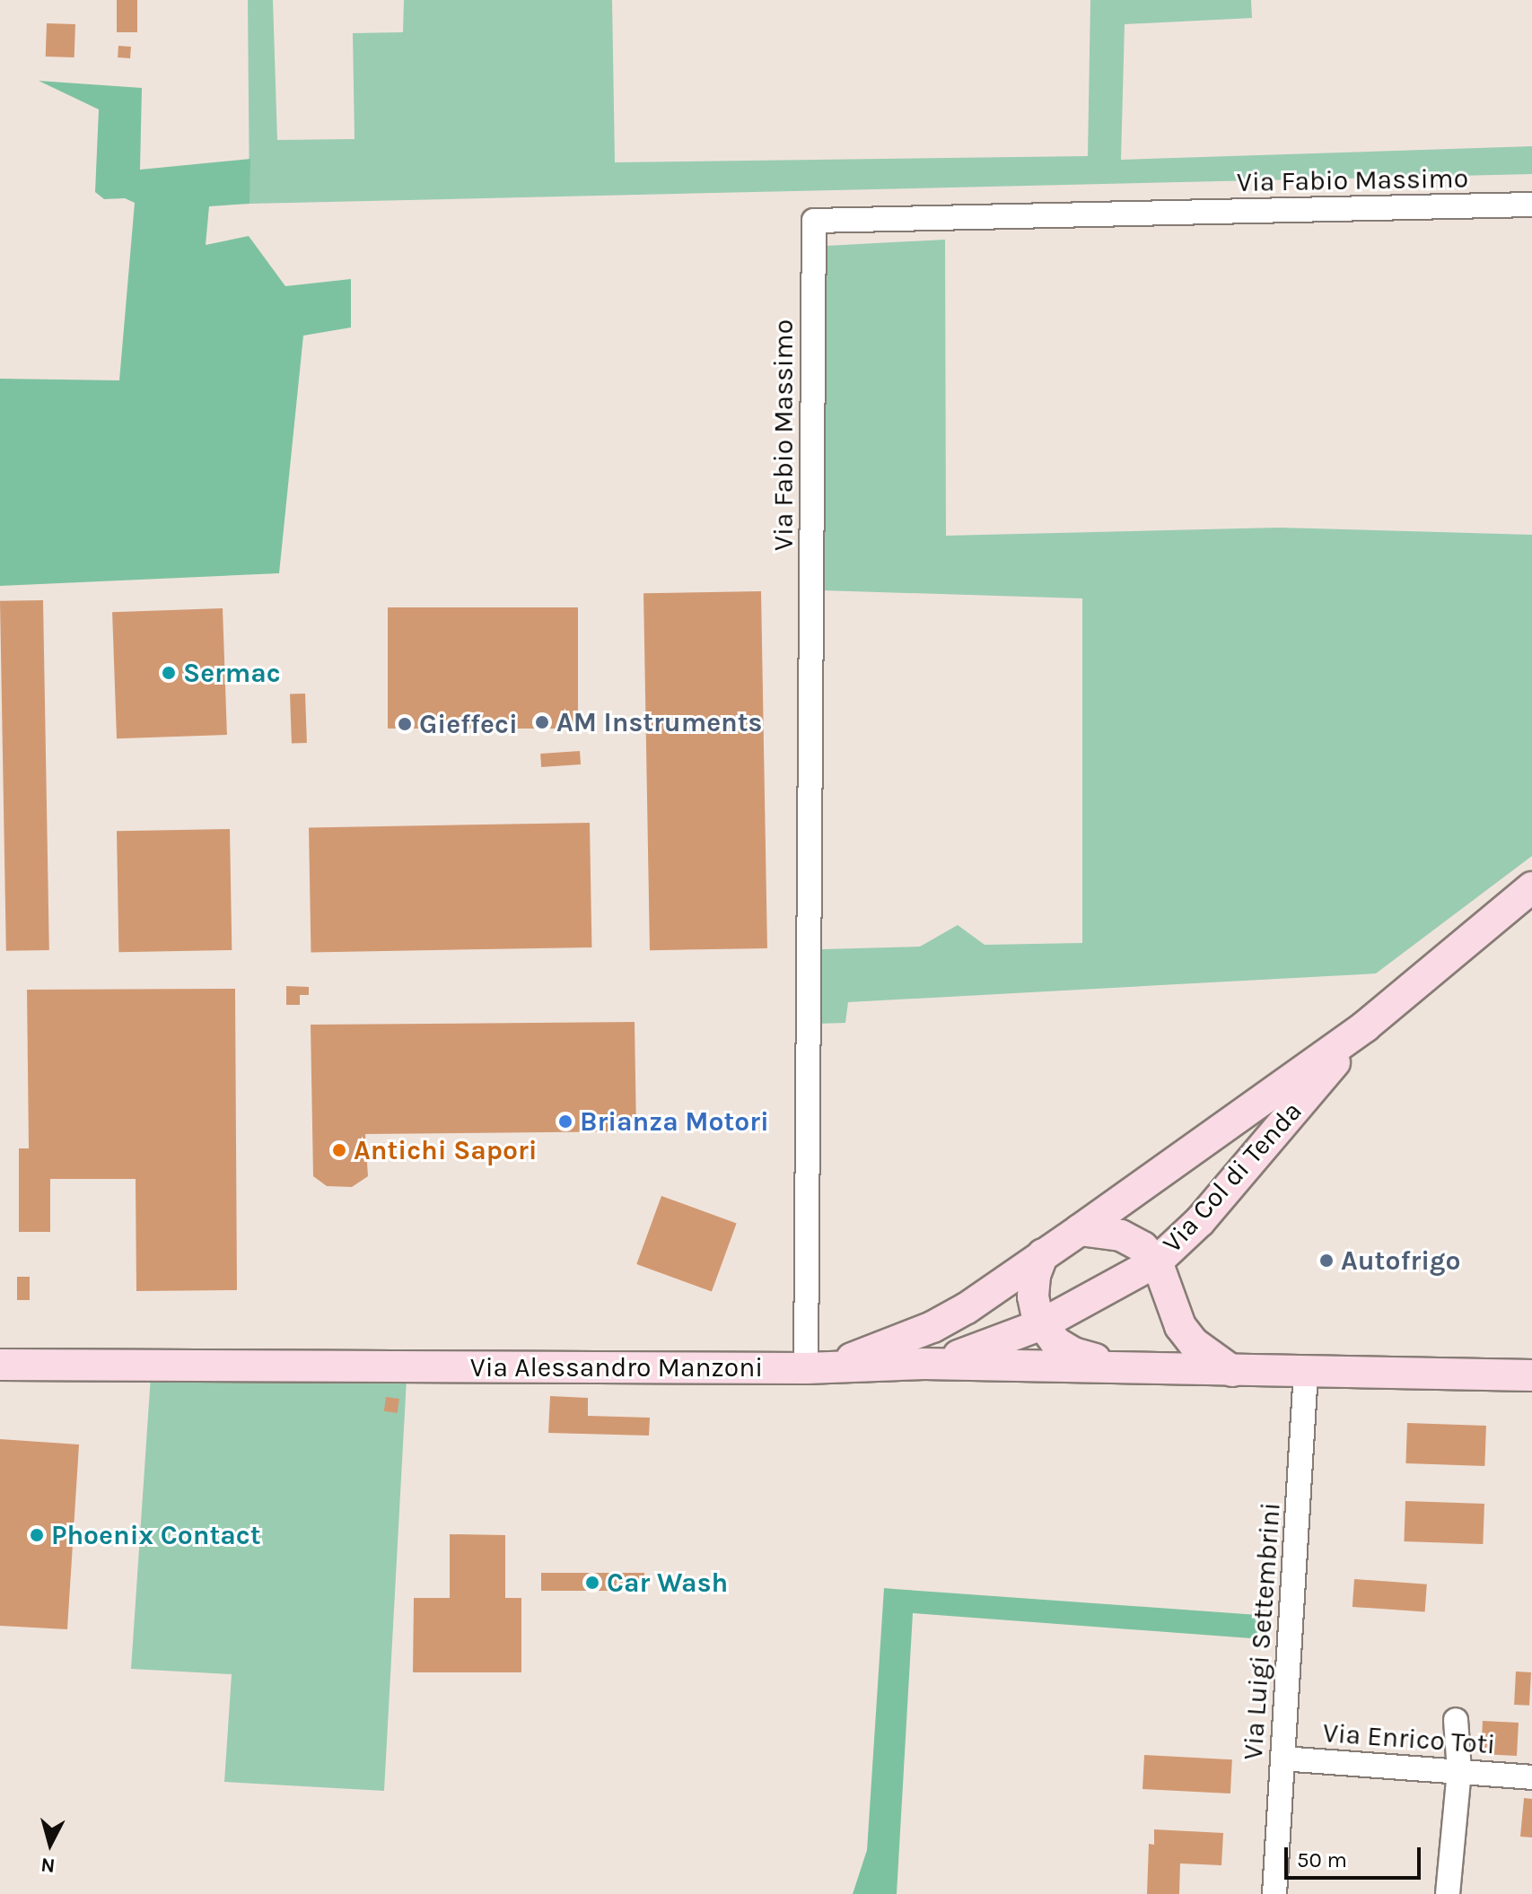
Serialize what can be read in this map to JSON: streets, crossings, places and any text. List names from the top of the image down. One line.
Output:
{"streets":{"main road":["Via Col di Tenda","Via Alessandro Manzoni"],"street":["Via Fabio Massimo","Via Luigi Settembrini","Via Enrico Toti"]},"crossings":[["Via Fabio Massimo","Via Col di Tenda"],["Via Fabio Massimo","Via Alessandro Manzoni"],["Via Col di Tenda","Via Alessandro Manzoni"],["Via Alessandro Manzoni","Via Luigi Settembrini"],["Via Luigi Settembrini","Via Enrico Toti"]],"places":["Sermac","AM Instruments","Gieffeci","Brianza Motori","Antichi Sapori","Autofrigo","Phoenix Contact","Car Wash"],"scale_bar":"50 m","north":"bottom"}
